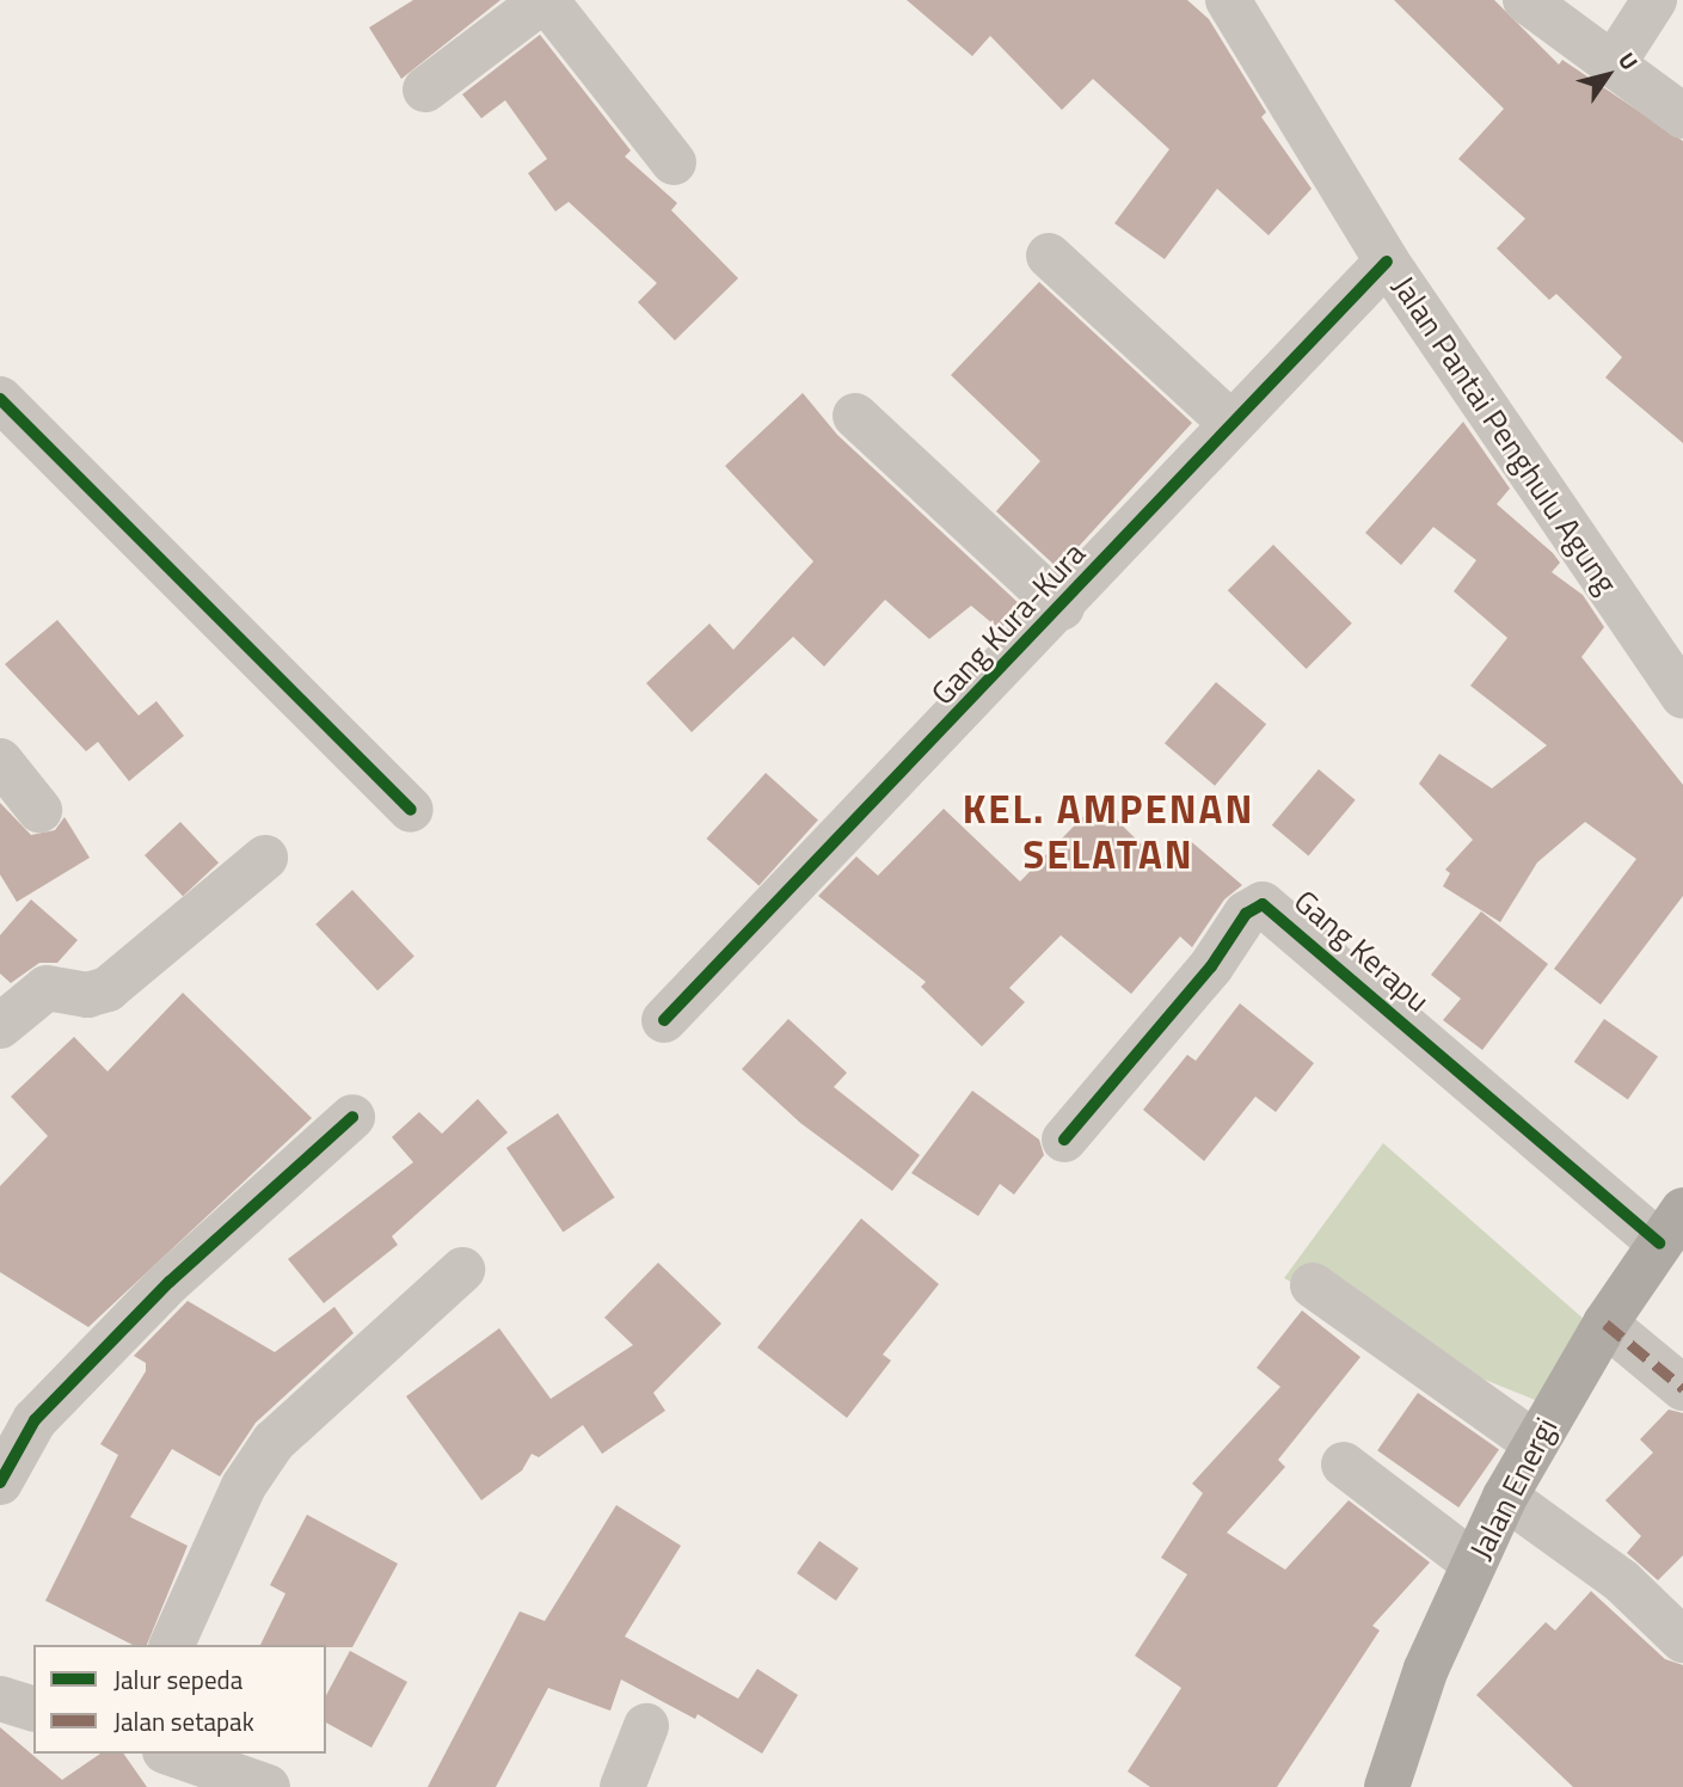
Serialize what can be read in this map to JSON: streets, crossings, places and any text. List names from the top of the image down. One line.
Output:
{"streets":{"highway":["Jalan Energi"],"street":["Jalan Pantai Penghulu Agung","Gang Kura-Kura","Gang Kerapu"]},"crossings":[["Jalan Pantai Penghulu Agung","Gang Kura-Kura"],["Gang Kerapu","Jalan Energi"]],"districts":["KEL. AMPENAN SELATAN"],"legend":["Jalur sepeda","Jalan setapak"],"north":"top right"}
